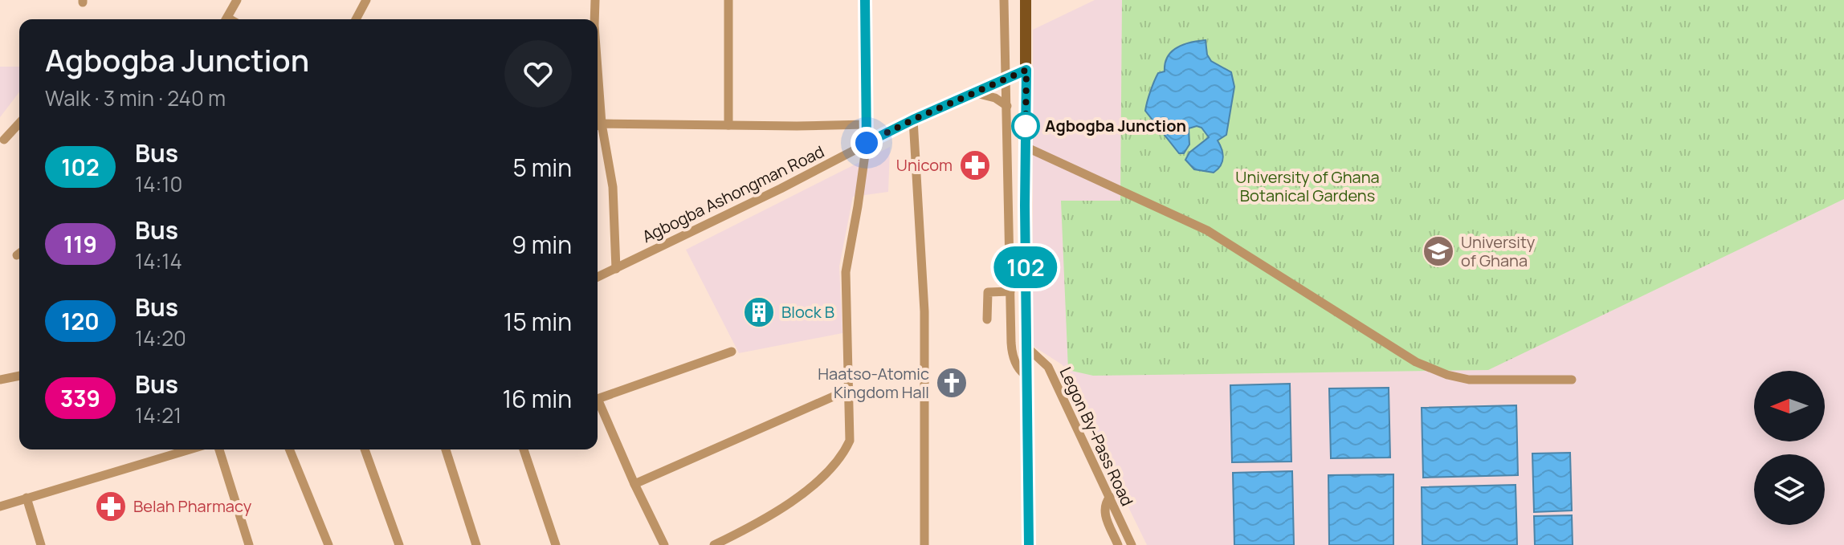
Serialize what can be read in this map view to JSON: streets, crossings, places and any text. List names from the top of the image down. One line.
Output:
{"streets":{"street":["Agbogba Ashongman Road","Legon By-Pass Road"]},"parks":["University of Ghana Botanical Gardens"],"places":{"other":["Agbogba Junction"],"pharmacy":["Unicom","Belah Pharmacy"],"school or university":["University of Ghana"],"building":["Block B"],"church":["Haatso-Atomic Kingdom Hall"]},"lines":["bus line 102"],"north":"left","page":{"on_map":"102","heading":["Agbogba Junction","Walk · 3 min · 240 m"],"list":[{"mark":"102","name":"Bus","note":"14:10","value":"5 min"},{"mark":"119","name":"Bus","note":"14:14","value":"9 min"},{"mark":"120","name":"Bus","note":"14:20","value":"15 min"},{"mark":"339","name":"Bus","note":"14:21","value":"16 min"}]}}
